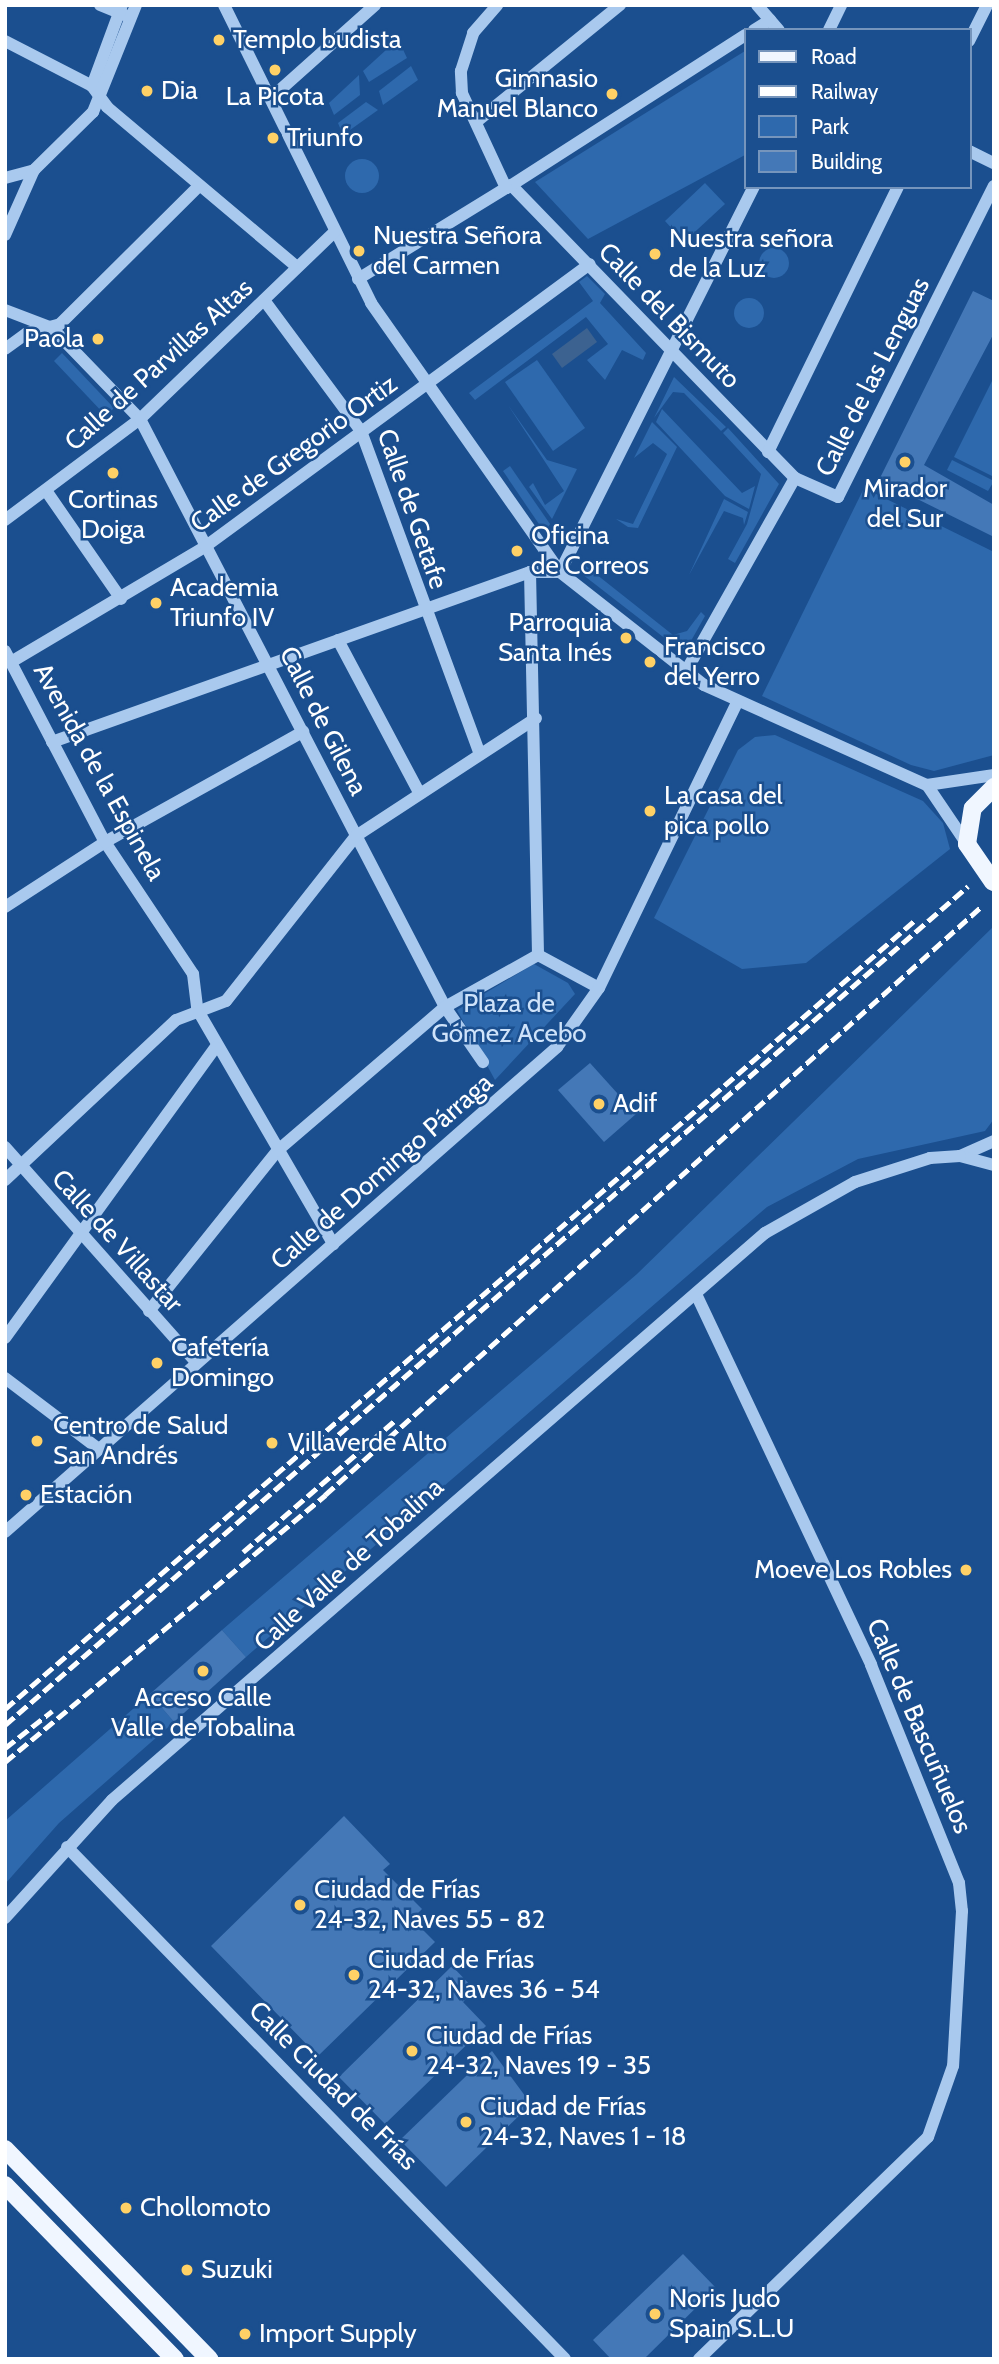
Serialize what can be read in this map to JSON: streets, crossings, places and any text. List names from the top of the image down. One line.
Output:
{"streets":{"street":["Calle del Bismuto","Calle de Parvillas Altas","Calle de las Lenguas","Calle de Gregorio Ortiz","Calle de Getafe","Calle de Gilena","Avenida de la Espinela","Calle de Domingo Párraga","Calle de Villastar","Calle Valle de Tobalina","Calle de Bascuñuelos","Calle Ciudad de Frías"]},"crossings":[["Calle del Bismuto","Calle de las Lenguas"],["Calle del Bismuto","Calle de Gregorio Ortiz"],["Calle de Parvillas Altas","Calle de Getafe"],["Calle de Parvillas Altas","Calle de Gilena"],["Calle de Gregorio Ortiz","Calle de Getafe"],["Calle de Gregorio Ortiz","Calle de Gilena"],["Calle de Gregorio Ortiz","Avenida de la Espinela"],["Avenida de la Espinela","Calle de Domingo Párraga"],["Calle de Domingo Párraga","Calle de Villastar"],["Calle Valle de Tobalina","Calle de Bascuñuelos"],["Calle Valle de Tobalina","Calle Ciudad de Frías"]],"parks":["Plaza de Gómez Acebo"],"places":["Templo budista","La Picota","Dia","Gimnasio Manuel Blanco","Triunfo","Nuestra Señora del Carmen","Nuestra señora de la Luz","Paola","Mirador del Sur","Cortinas Doiga","Oficina de Correos","Academia Triunfo IV","Parroquia Santa Inés","Francisco del Yerro","La casa del pica pollo","Adif","Cafetería Domingo","Centro de Salud San Andrés","Villaverde Alto","Estación","Moeve Los Robles","Acceso Calle Valle de Tobalina","Ciudad de Frías 24-32, Naves 55 - 82","Ciudad de Frías 24-32, Naves 36 - 54","Ciudad de Frías 24-32, Naves 19 - 35","Ciudad de Frías 24-32, Naves 1 - 18","Chollomoto","Suzuki","Noris Judo Spain S.L.U","Import Supply"],"legend":["Road","Railway","Park","Building"]}
